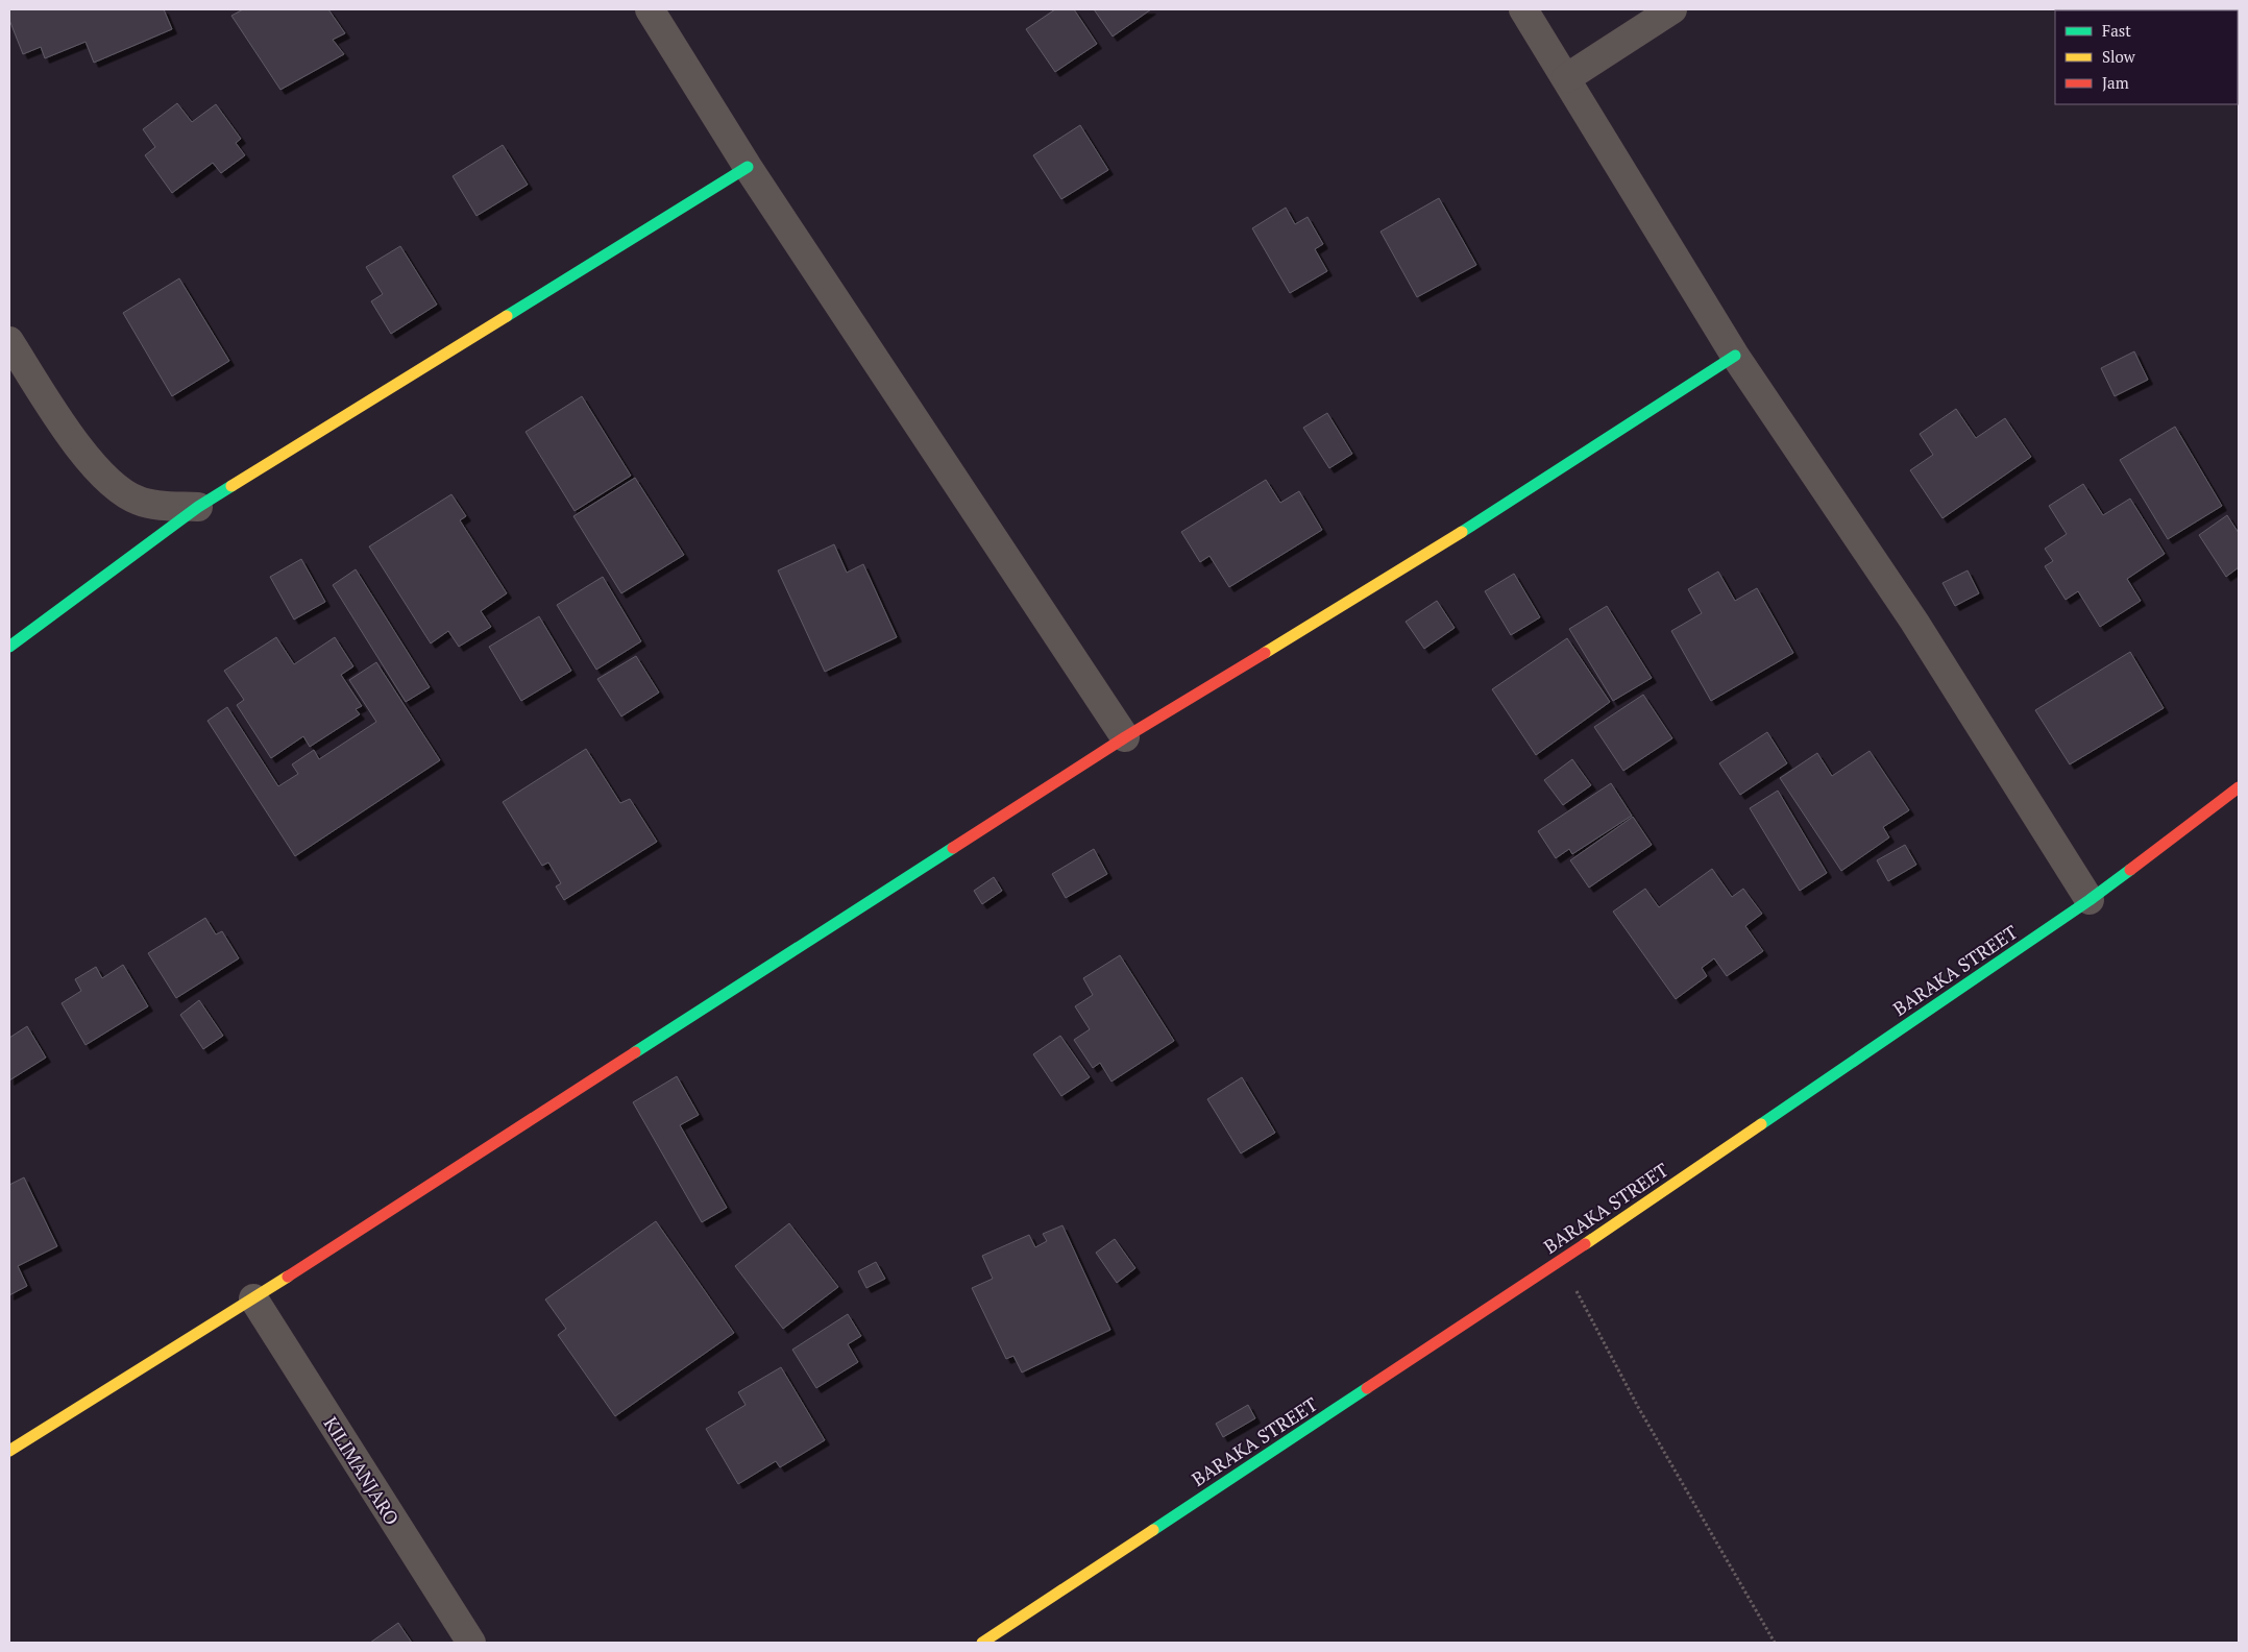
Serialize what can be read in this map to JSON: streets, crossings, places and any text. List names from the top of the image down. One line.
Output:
{"streets":{"street":["BARAKA STREET","KILIMANJARO"]},"legend":["Fast","Slow","Jam"]}
